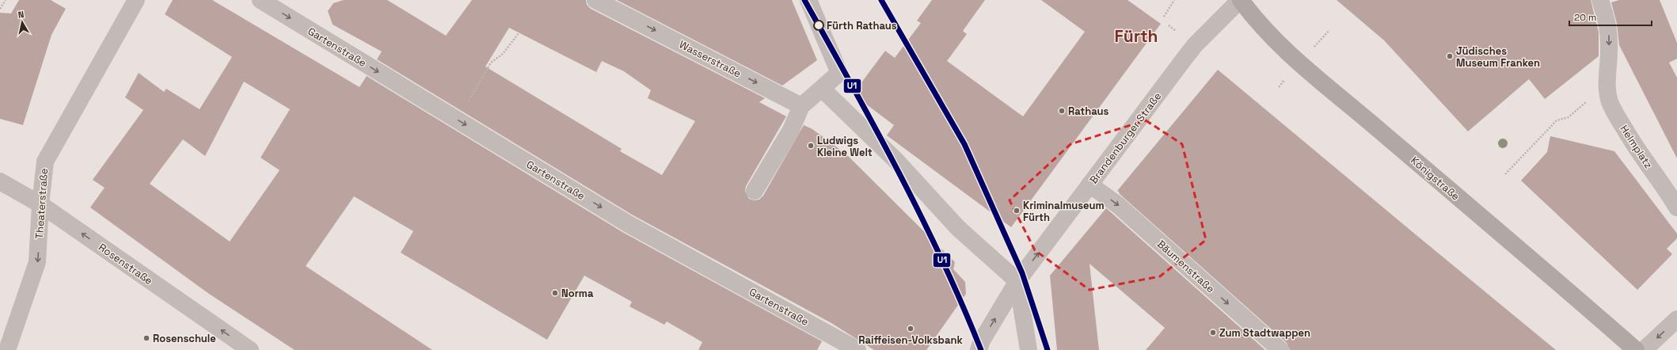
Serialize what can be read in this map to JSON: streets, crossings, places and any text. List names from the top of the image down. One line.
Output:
{"streets":{"main road":["Königstraße"],"street":["Gartenstraße","Wasserstraße","Brandenburger Straße","Helmplatz","Theaterstraße","Rosenstraße","Bäumenstraße"]},"crossings":[["Brandenburger Straße","Königstraße"],["Brandenburger Straße","Bäumenstraße"],["Theaterstraße","Rosenstraße"]],"one_way":["Gartenstraße","Wasserstraße","Brandenburger Straße","Helmplatz","Theaterstraße","Rosenstraße","Bäumenstraße"],"districts":["Fürth"],"places":["Fürth Rathaus","Jüdisches Museum Franken","Rathaus","Ludwigs Kleine Welt","Kriminalmuseum Fürth","Norma","Raiffeisen-Volksbank","Zum Stadtwappen","Rosenschule"],"lines":["transit line U1"],"scale_bar":"20 m","north":"top"}
